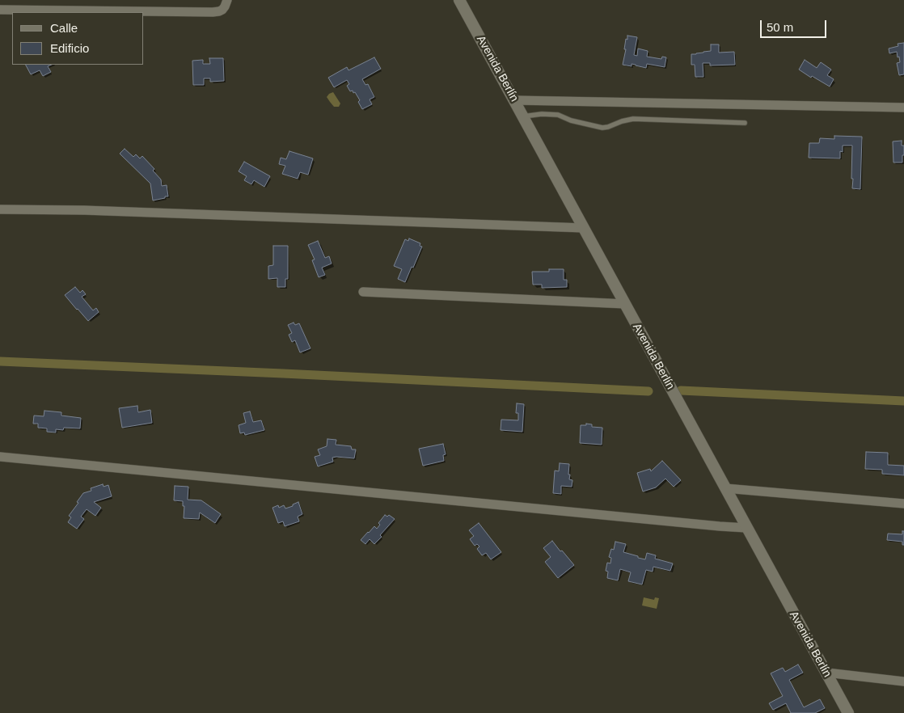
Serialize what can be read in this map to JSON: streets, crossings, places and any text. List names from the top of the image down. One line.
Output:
{"streets":{"street":["Avenida Berlín"]},"legend":["Calle","Edificio"],"scale_bar":"50 m"}
